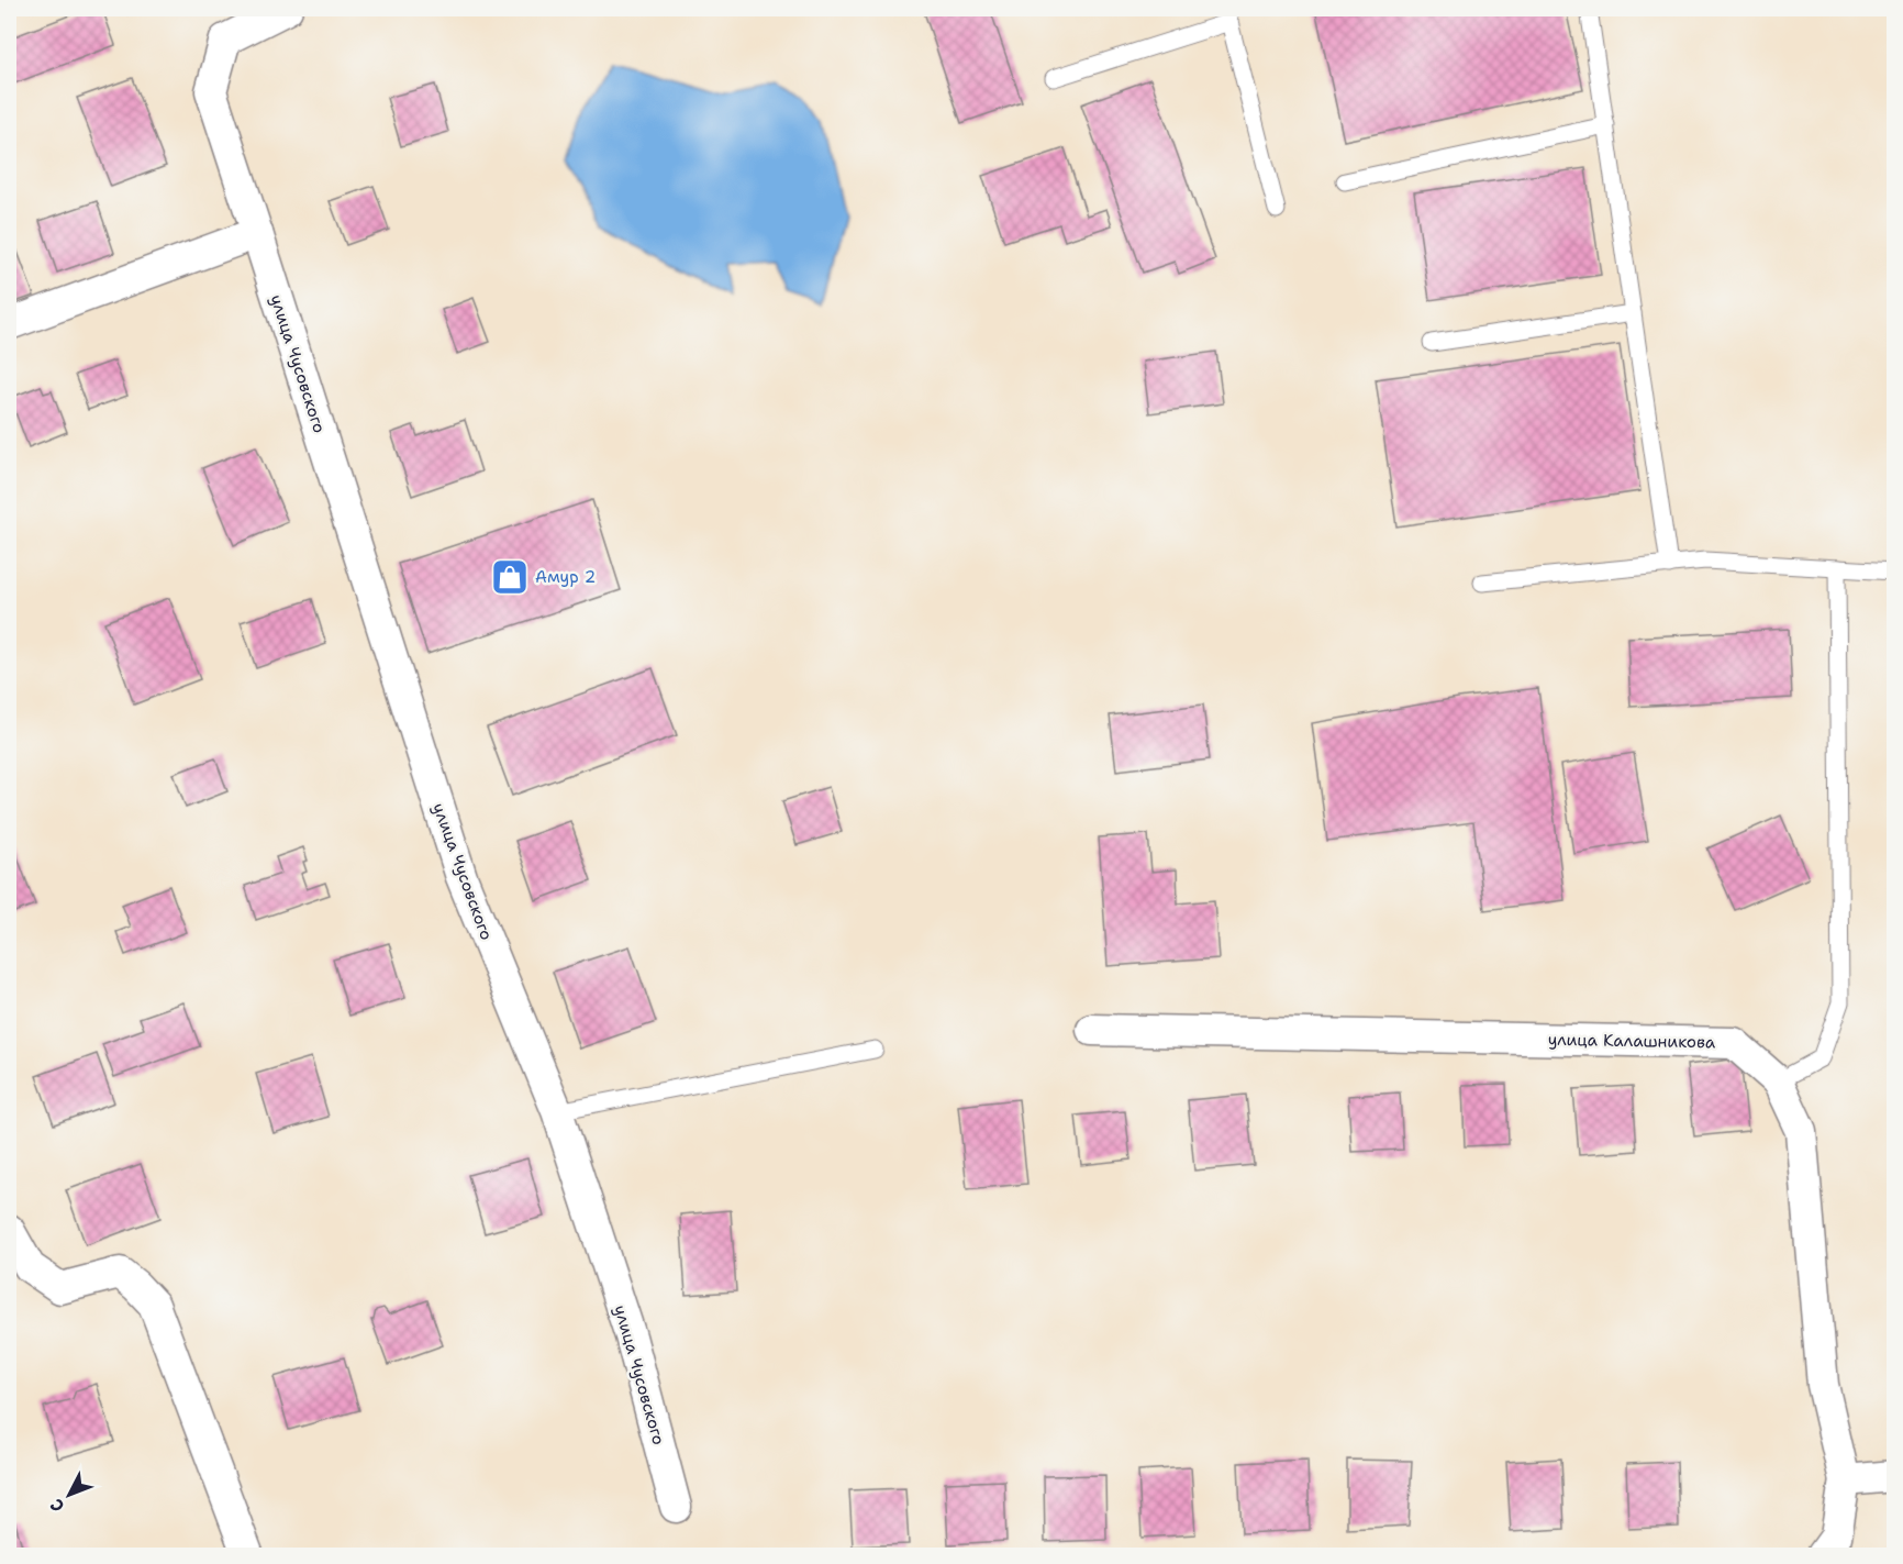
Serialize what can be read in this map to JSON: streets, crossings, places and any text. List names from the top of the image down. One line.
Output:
{"streets":{"street":["улица Чусовского","улица Калашникова"]},"places":{"shop":["Амур 2"]},"north":"bottom left"}
